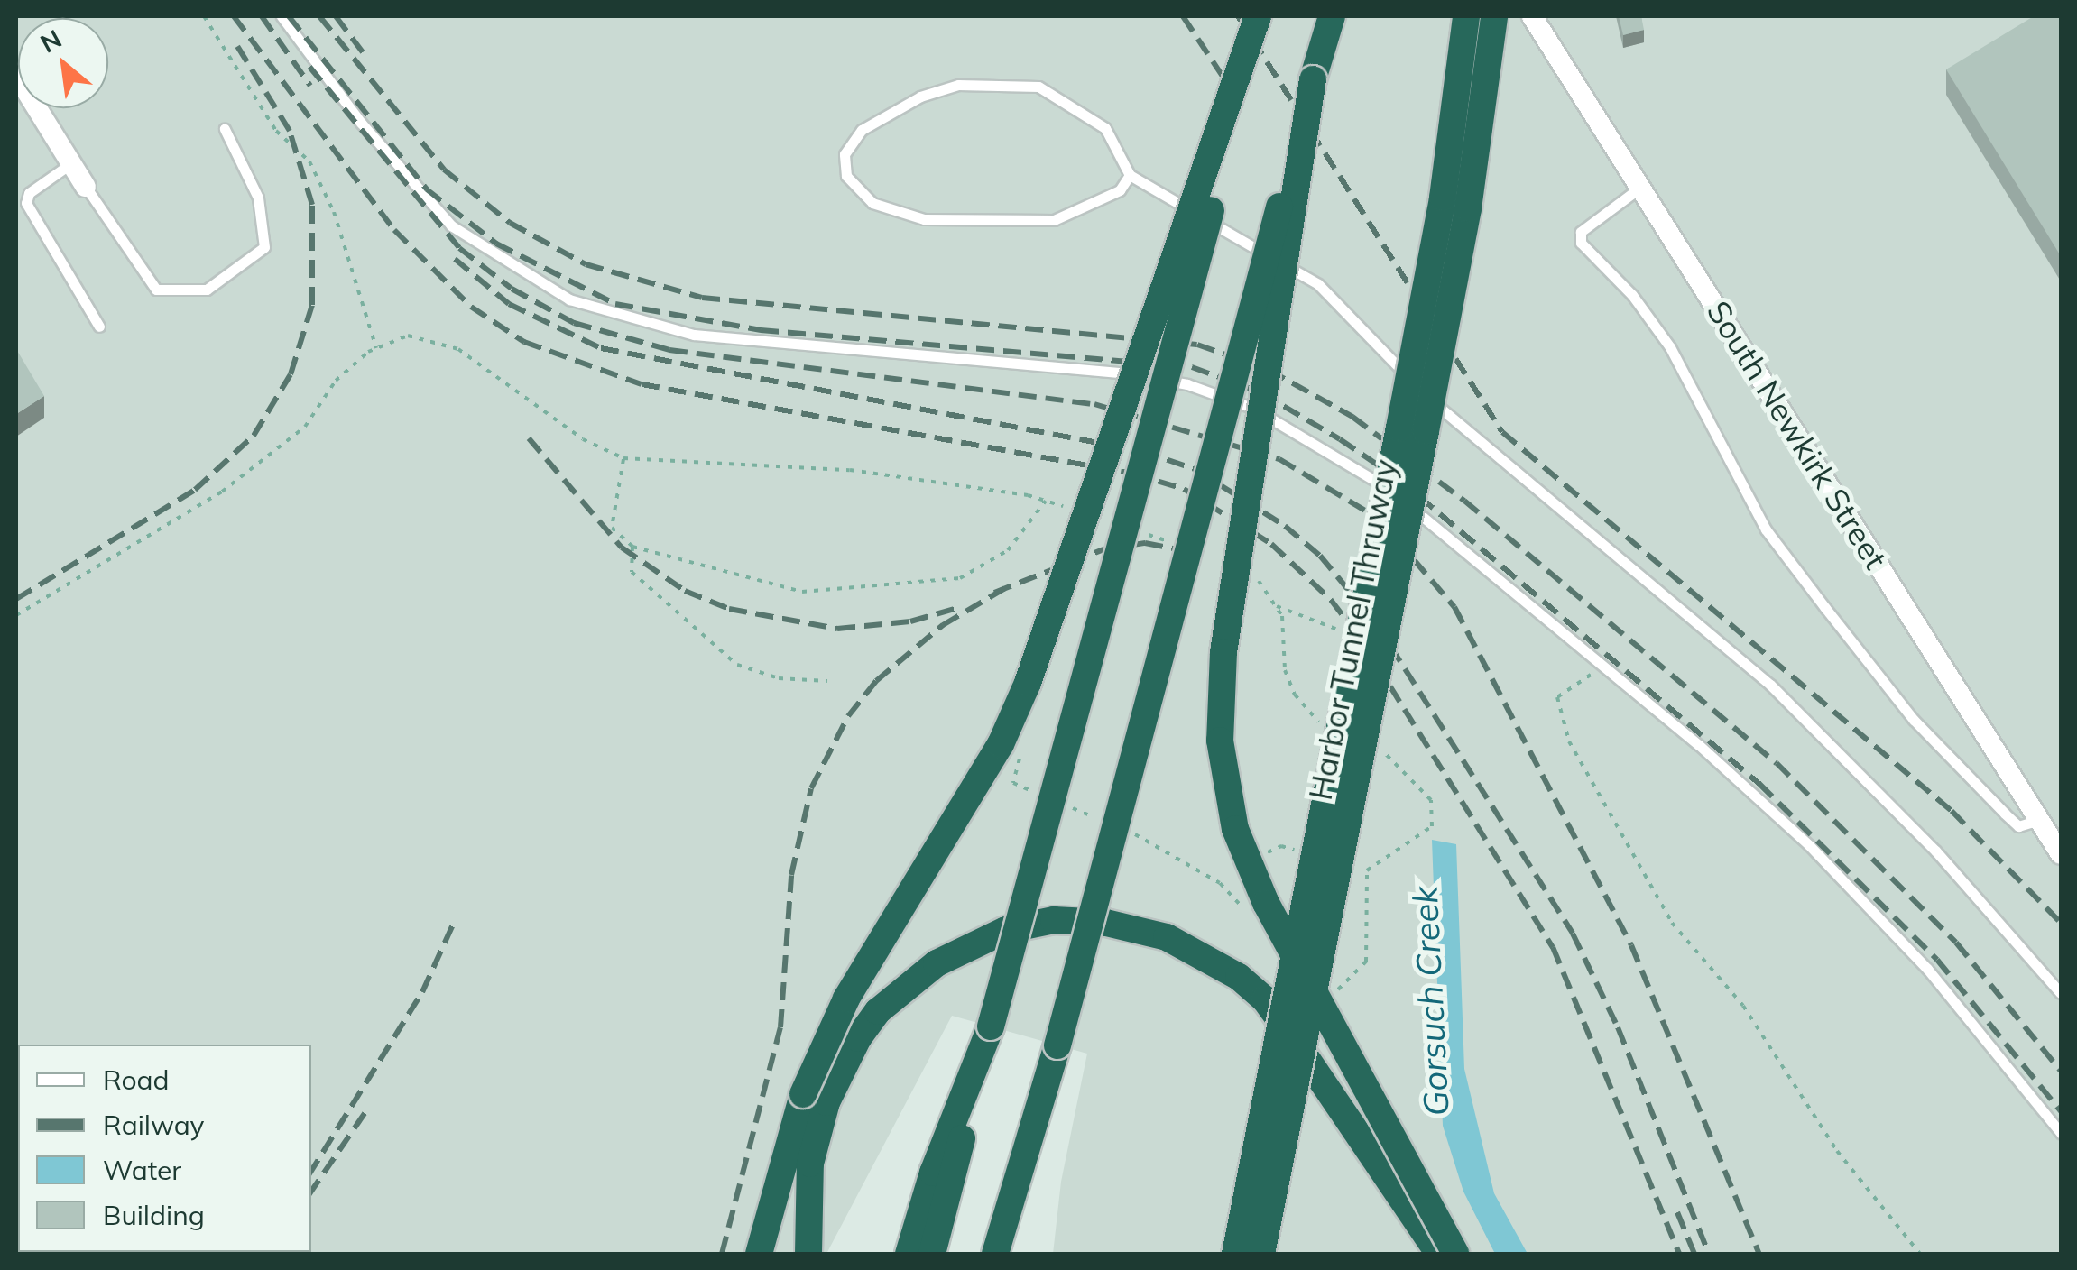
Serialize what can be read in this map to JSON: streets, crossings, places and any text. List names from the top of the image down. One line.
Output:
{"streets":{"highway":["Harbor Tunnel Thruway"],"street":["South Newkirk Street"]},"water":["Gorsuch Creek"],"legend":["Road","Railway","Water","Building"],"north":"top left"}
